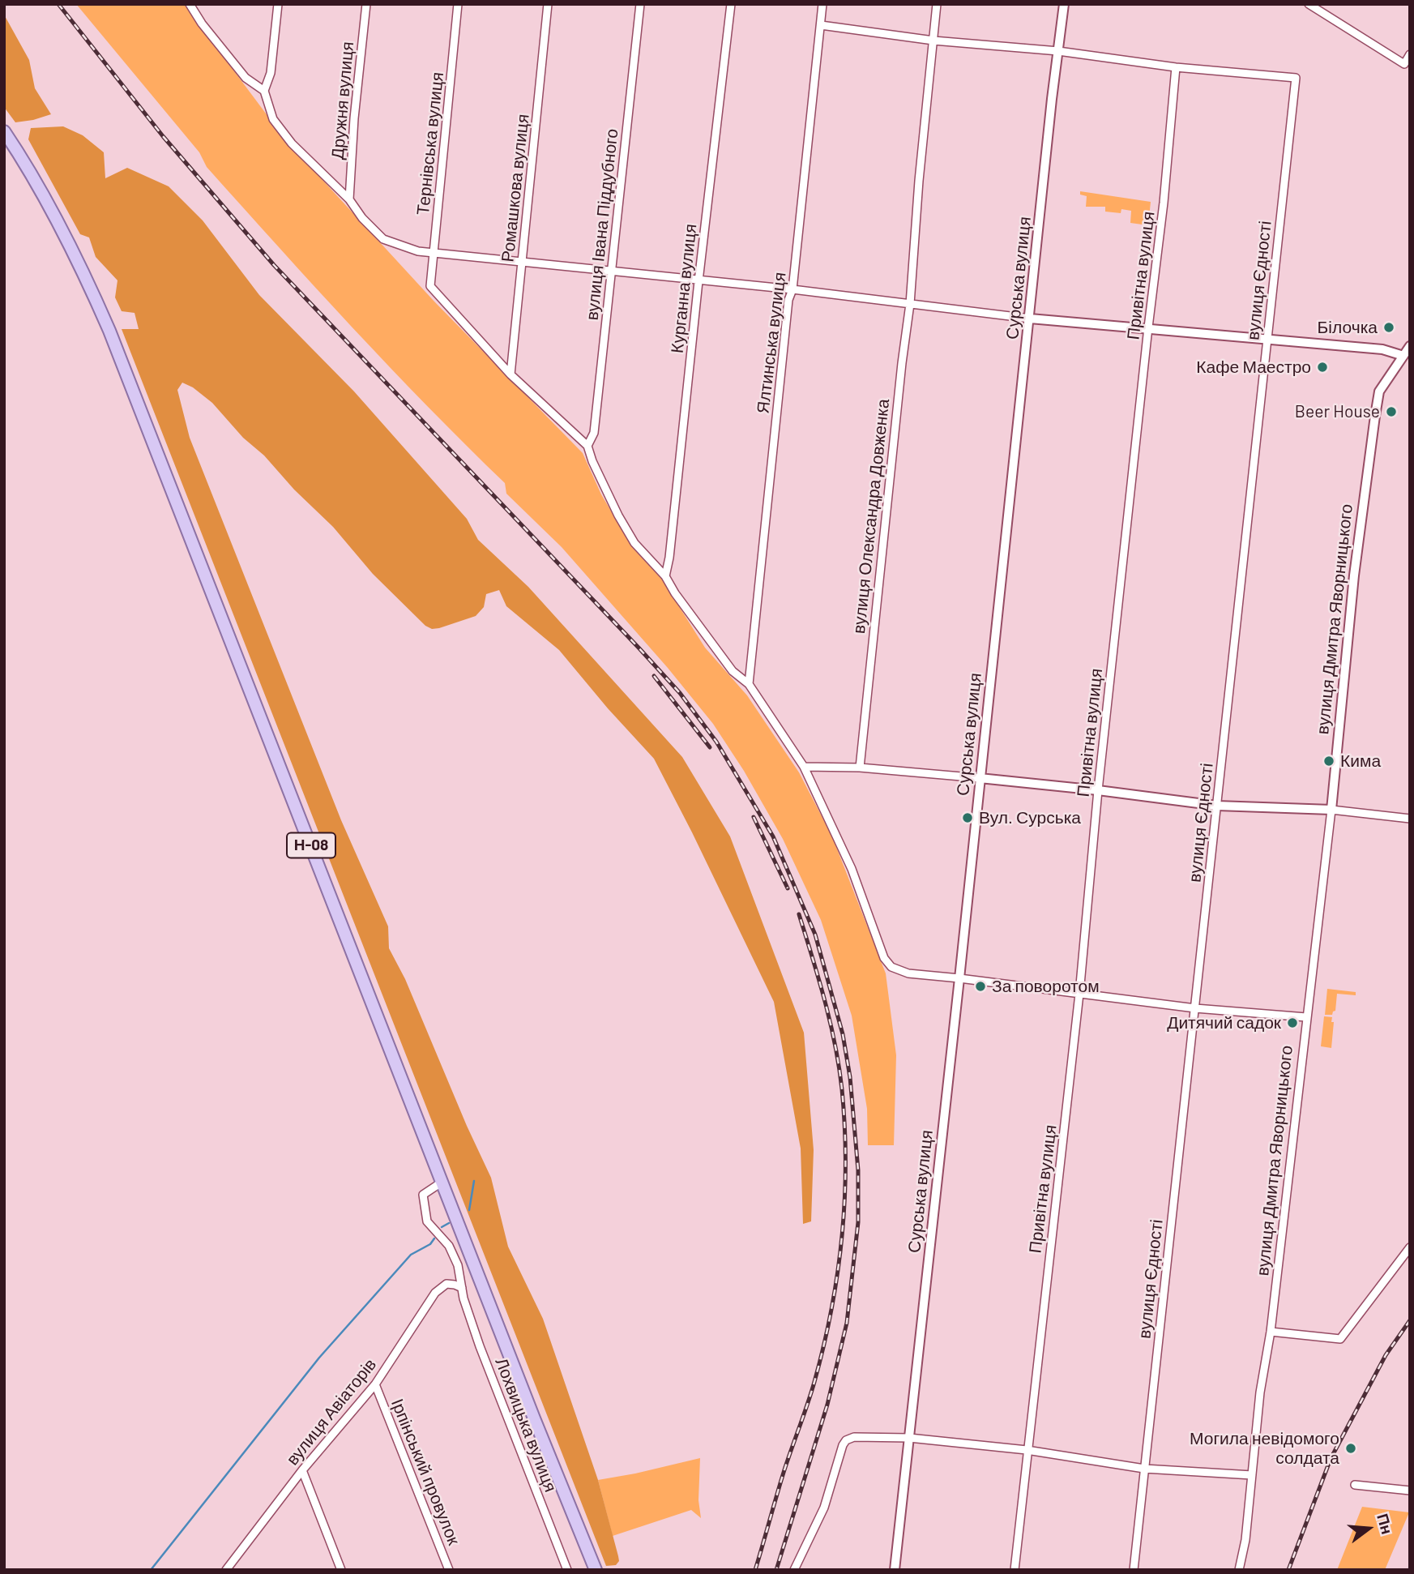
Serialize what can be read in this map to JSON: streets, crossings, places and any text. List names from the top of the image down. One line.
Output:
{"streets":{"main road":["Н-08"],"street":["Дружня вулиця","Тернівська вулиця","Ромашкова вулиця","вулиця Івана Піддубного","Привітна вулиця","Сурська вулиця","вулиця Єдності","Курганна вулиця","Ялтинська вулиця","вулиця Олександра Довженка","вулиця Дмитра Яворницького","вулиця Авіаторів","Лохвицька вулиця","Ірпінський провулок"]},"crossings":[["Тернівська вулиця","Ромашкова вулиця"],["Привітна вулиця","вулиця Єдності"],["Н-08","Лохвицька вулиця"],["вулиця Авіаторів","Лохвицька вулиця"],["вулиця Авіаторів","Ірпінський провулок"]],"places":["Білочка","Кафе Маестро","Beer House","Кима","Вул. Сурська","За поворотом","Дитячий садок","Могила невідомого солдата"],"north":"right"}
